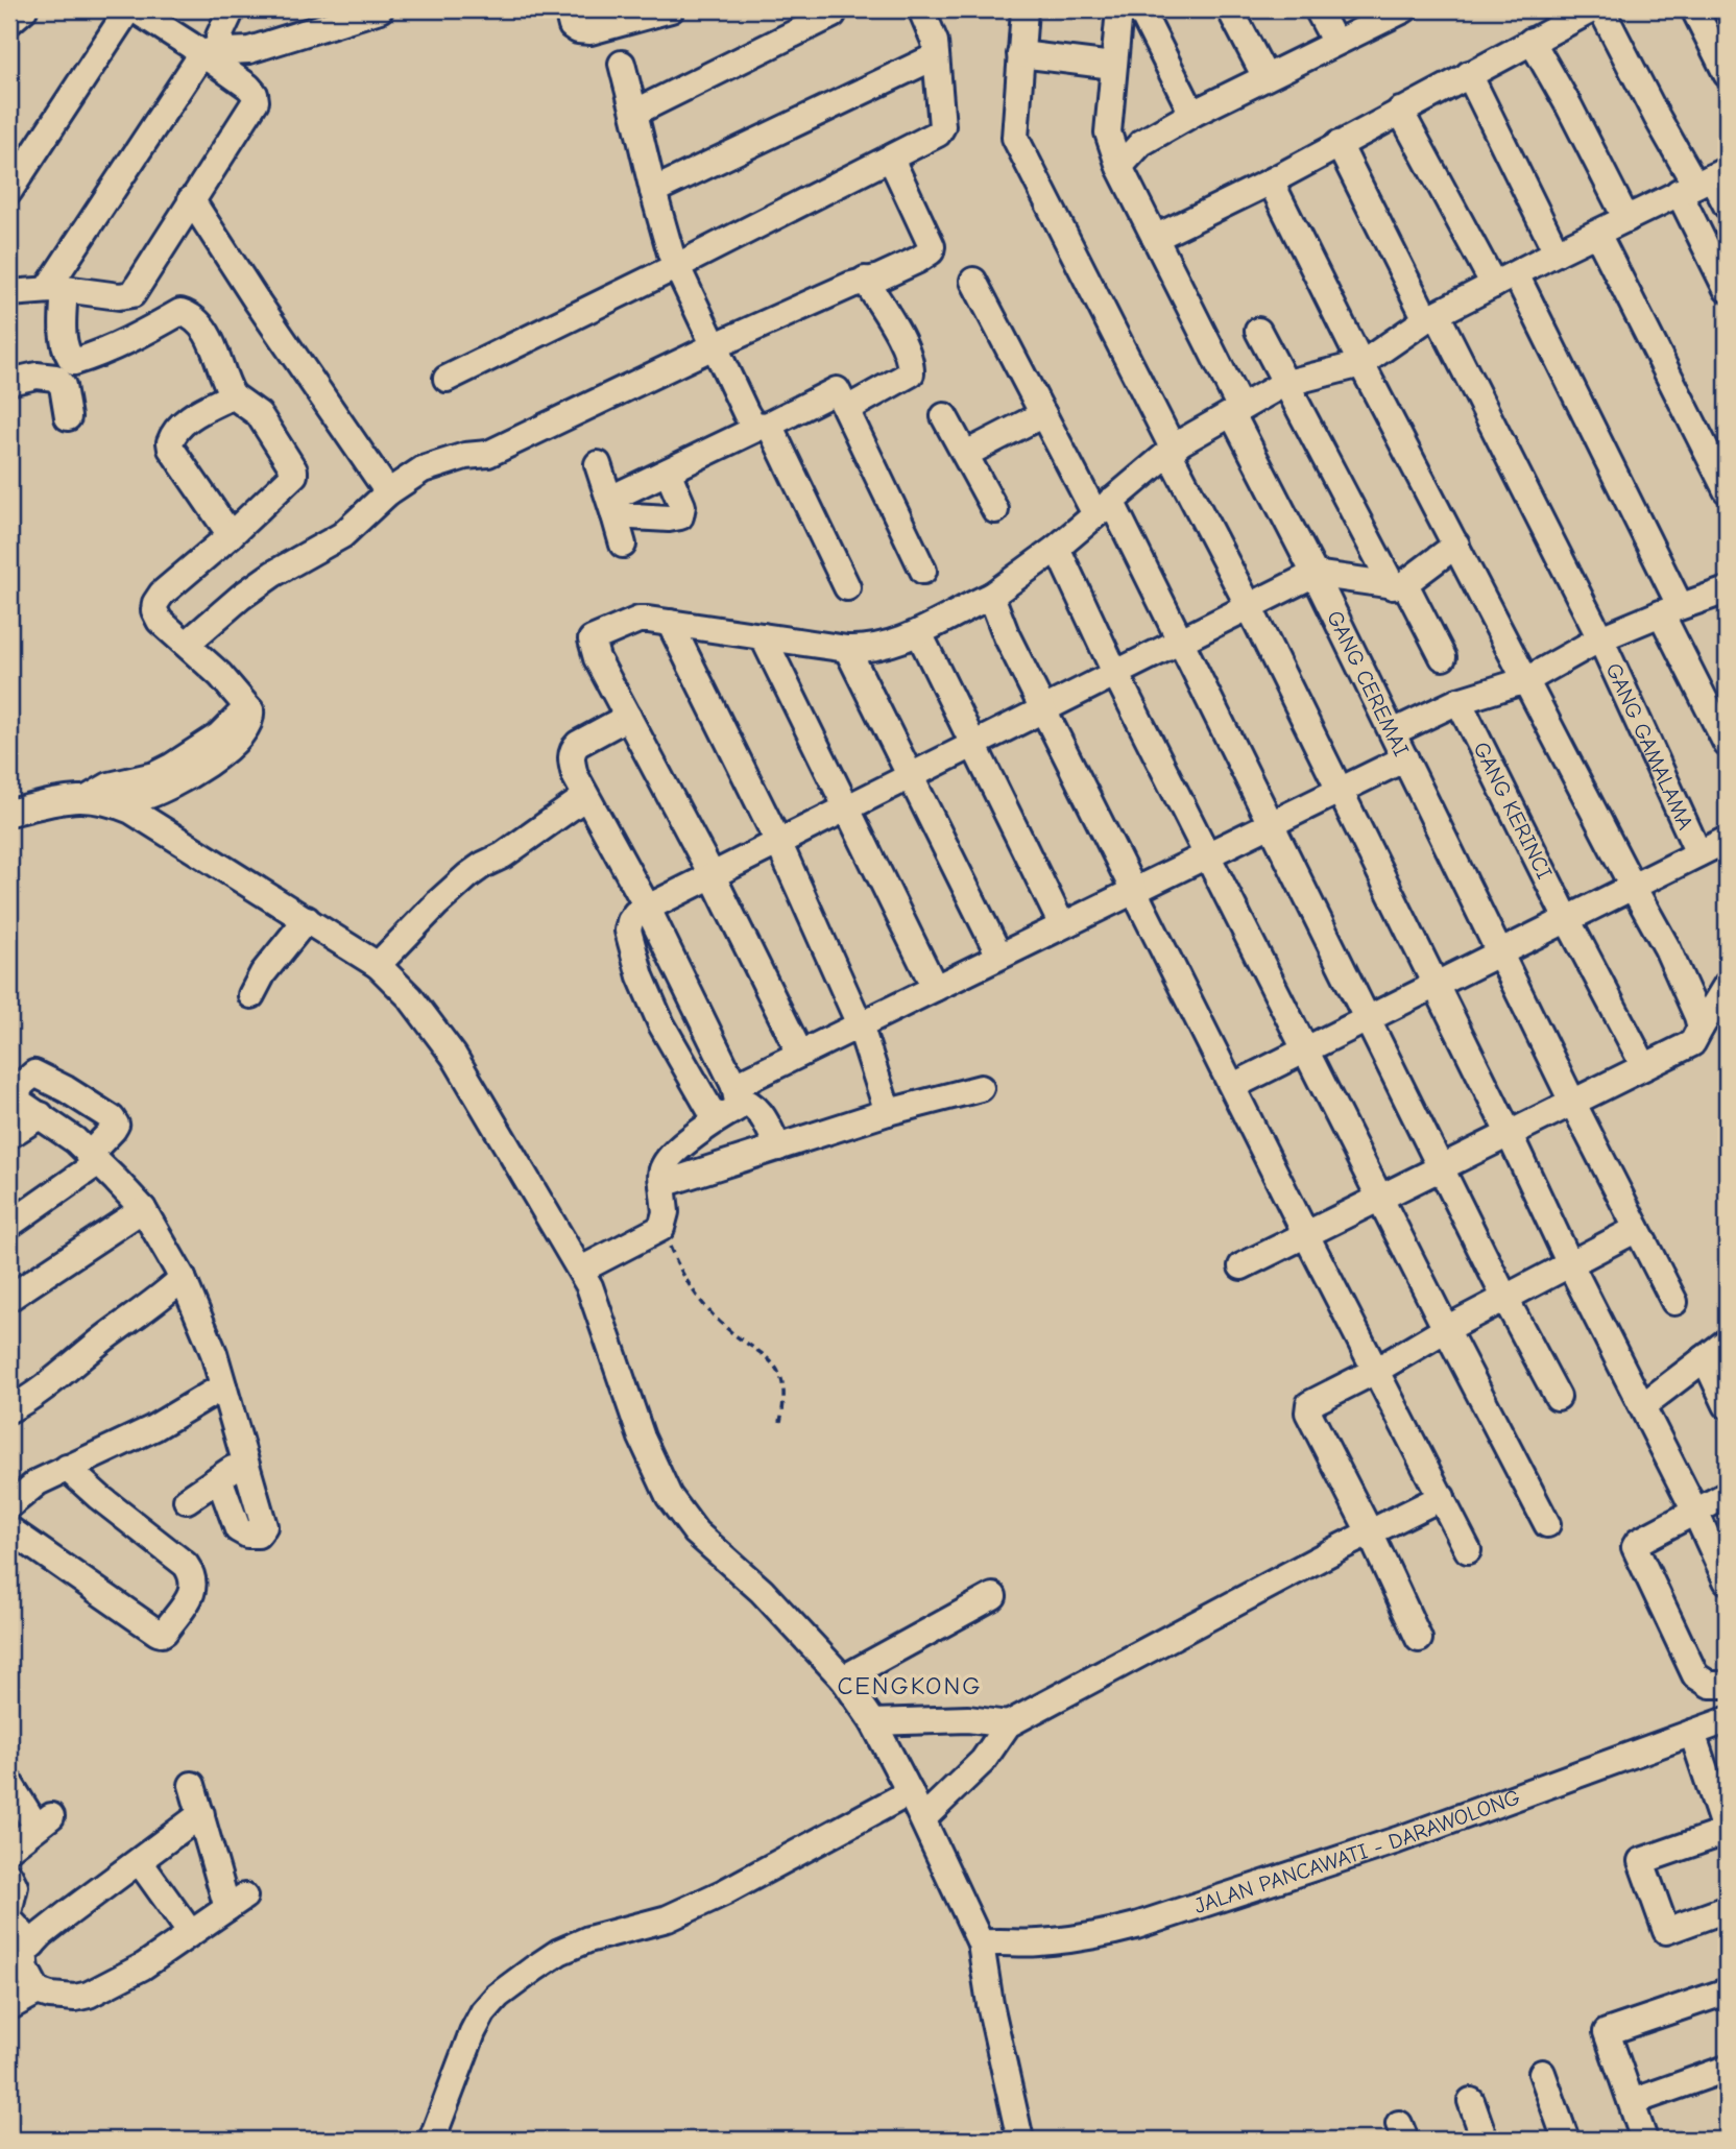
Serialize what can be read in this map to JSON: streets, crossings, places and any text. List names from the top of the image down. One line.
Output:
{"streets":{"street":["GANG CEREMAI","GANG GAMALAMA","GANG KERINCI","JALAN PANCAWATI - DARAWOLONG"]},"districts":["CENGKONG"]}
